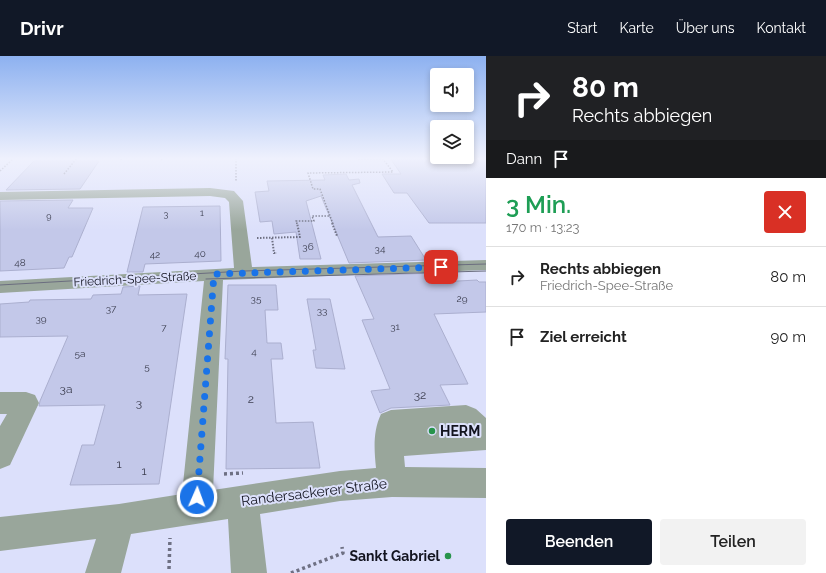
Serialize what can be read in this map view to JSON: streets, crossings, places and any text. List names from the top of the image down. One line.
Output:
{"streets":{"street":["Friedrich-Spee-Straße","Randersackerer Straße"]},"places":["HERM","Sankt Gabriel"],"house_numbers":["1","3","9","36","34","40","42","48","35","29","37","33","39","31","7","4","5a","5","3a","32","2","3","1","1"],"page":{"header":"Drivr","nav":["Start","Karte","Über uns","Kontakt"],"turn":["80 m","Rechts abbiegen"],"then":"Dann","heading":["3 Min.","170 m · 13:23"],"list":[{"name":"Rechts abbiegen","note":"Friedrich-Spee-Straße","value":"80 m"},{"name":"Ziel erreicht","value":"90 m"}],"buttons":["Beenden","Teilen"]}}
